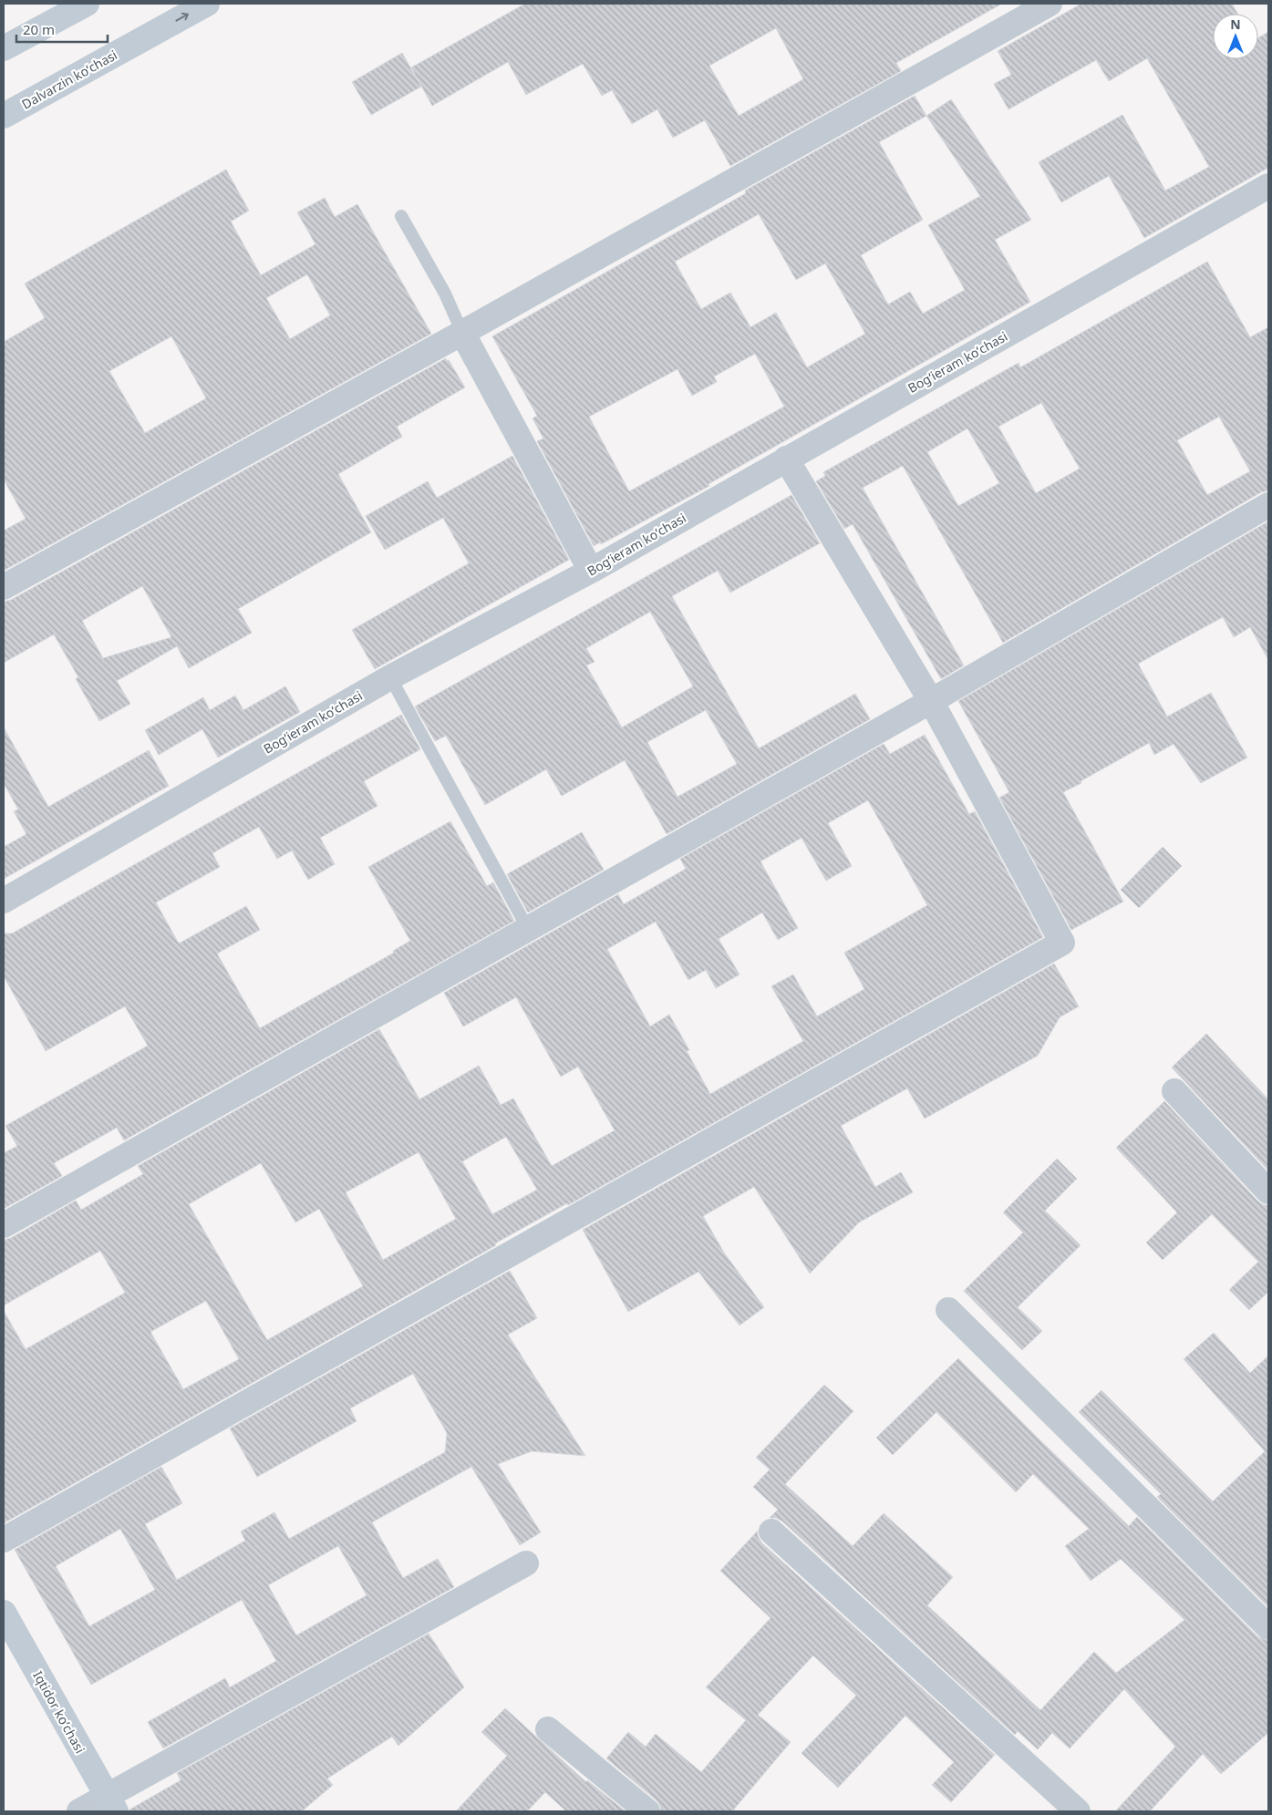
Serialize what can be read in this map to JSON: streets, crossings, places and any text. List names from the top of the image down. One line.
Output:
{"streets":{"main road":["Dalvarzin koʻchasi","Iqtidor koʻchasi"],"street":["Bogʻieram koʻchasi"]},"scale_bar":"20 m","north":"top"}
